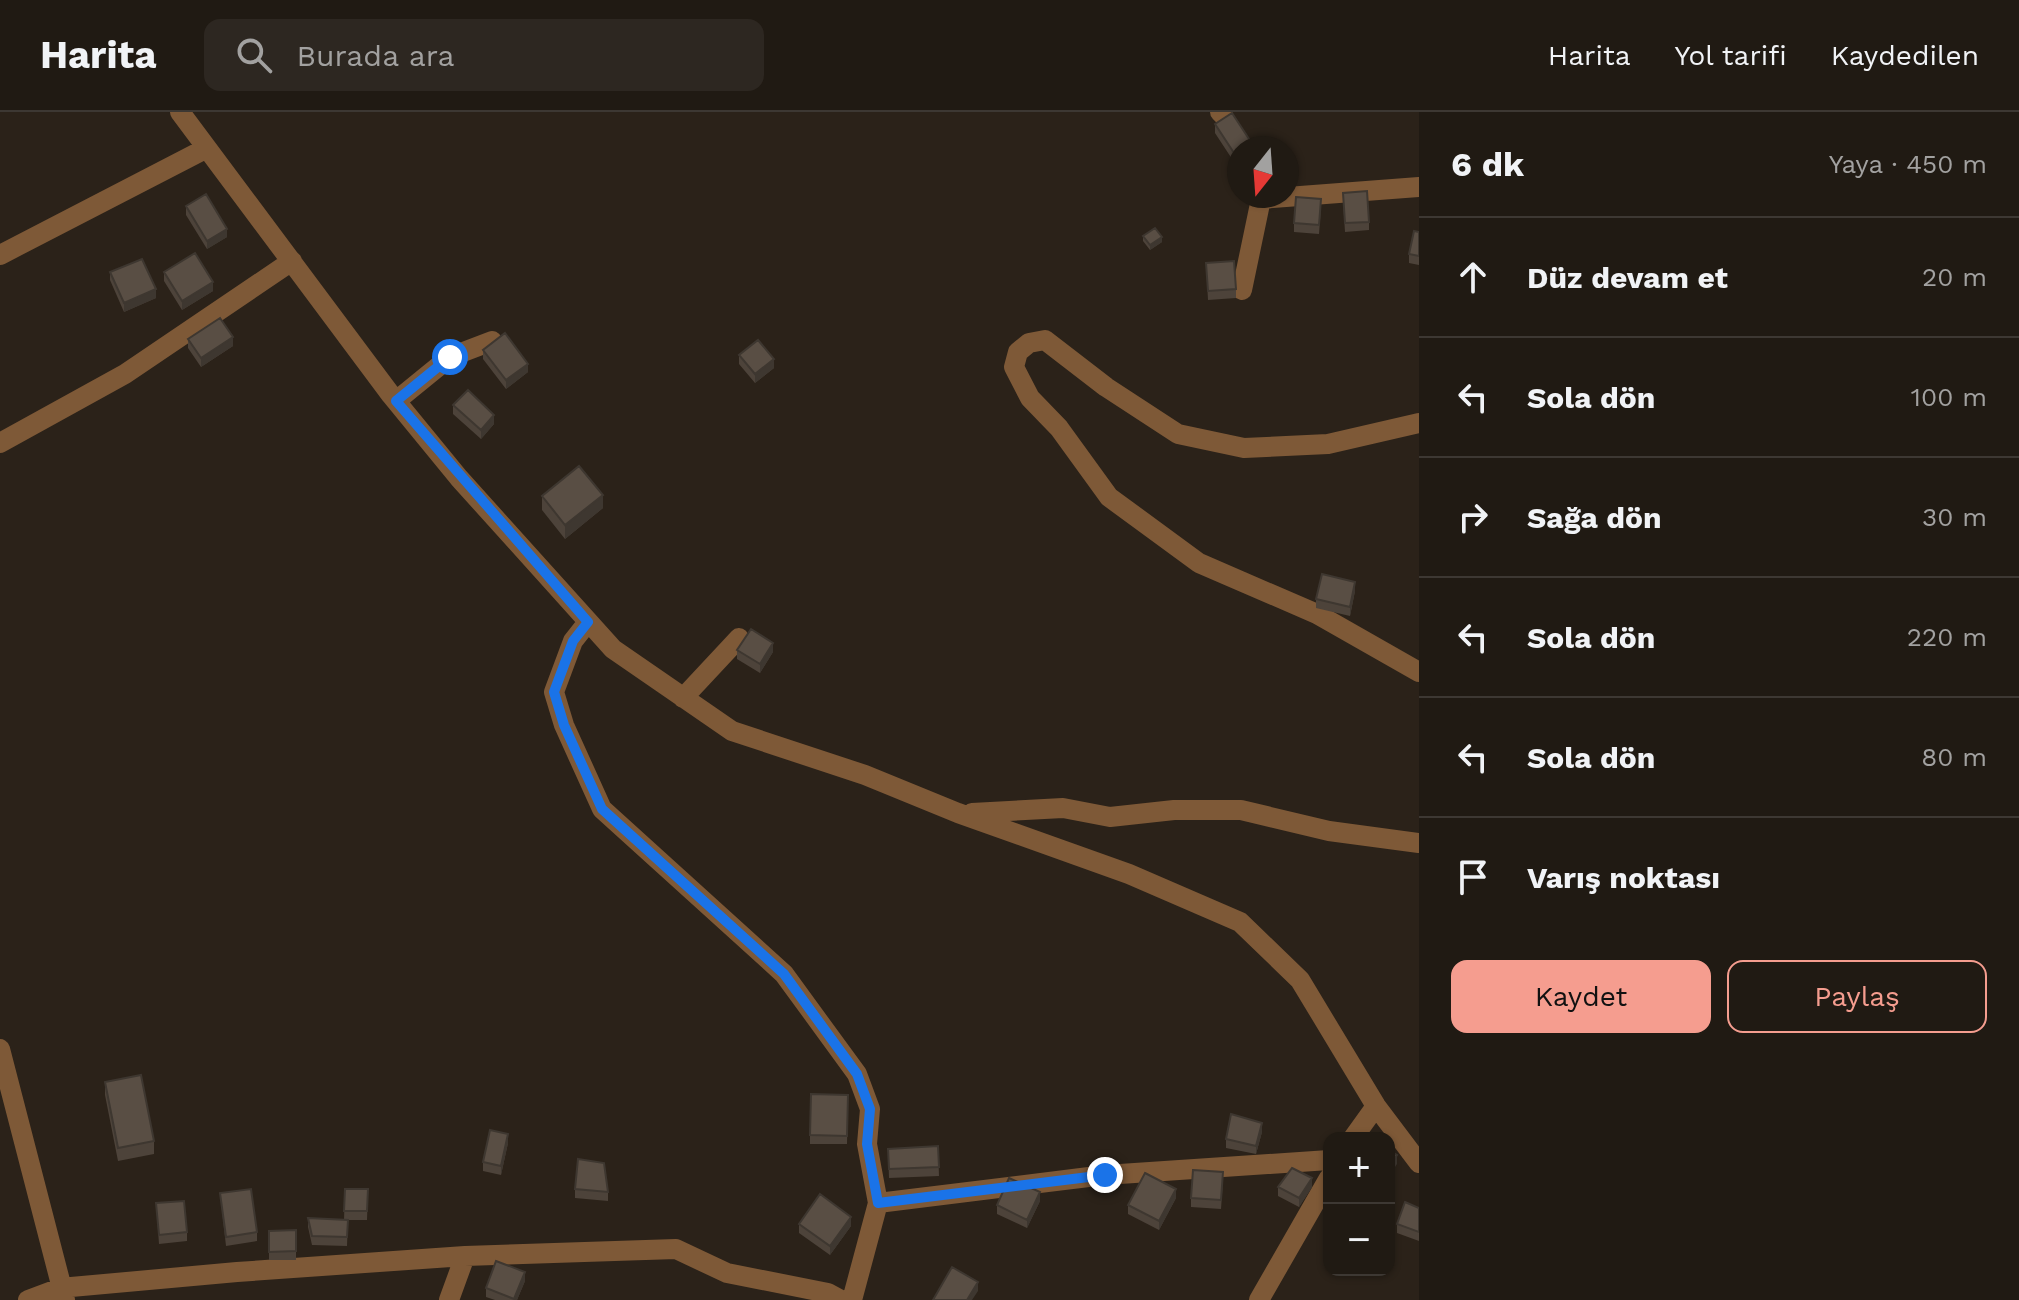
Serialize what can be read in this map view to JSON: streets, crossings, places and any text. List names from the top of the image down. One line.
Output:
{"north":"bottom","page":{"header":"Harita","search":"Burada ara","nav":["Harita","Yol tarifi","Kaydedilen"],"heading":["6 dk","Yaya · 450 m"],"list":[["Düz devam et","20 m"],["Sola dön","100 m"],["Sağa dön","30 m"],["Sola dön","220 m"],["Sola dön","80 m"],"Varış noktası"],"buttons":["Kaydet","Paylaş"],"map_buttons":["+","−"]}}
